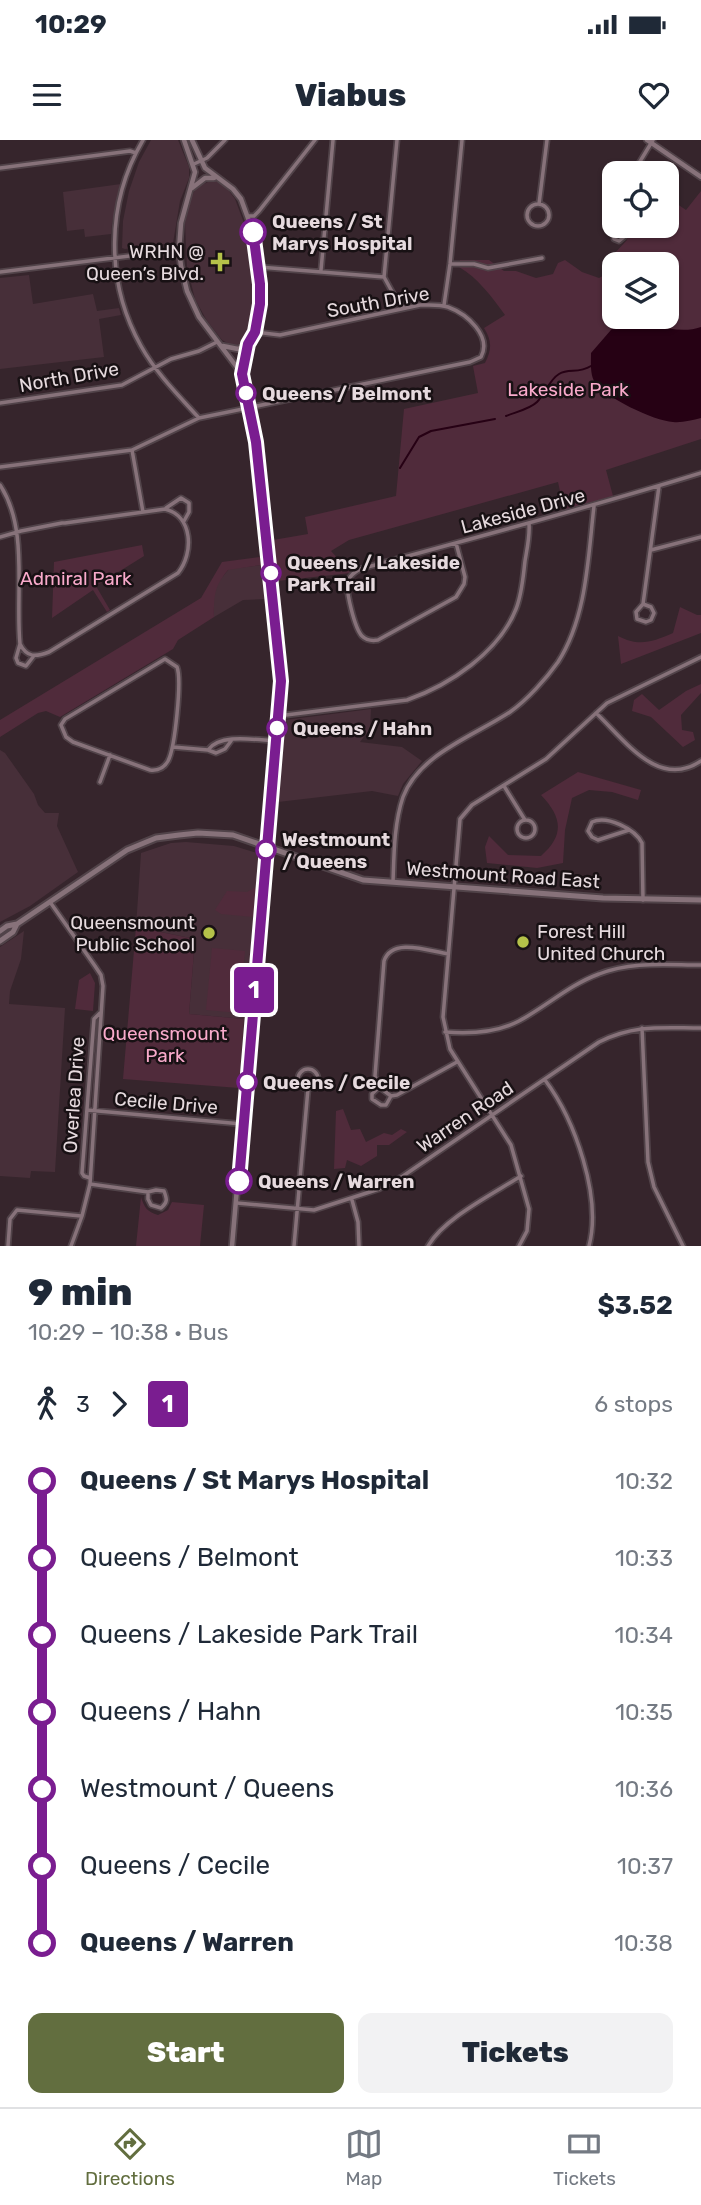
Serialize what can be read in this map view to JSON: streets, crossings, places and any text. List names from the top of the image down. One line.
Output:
{"streets":{"main road":["Westmount Road East"],"street":["South Drive","North Drive","Lakeside Drive","Overlea Drive","Cecile Drive","Warren Road"]},"crossings":[["Westmount Road East","Overlea Drive"],["Overlea Drive","Cecile Drive"]],"parks":["Lakeside Park","Admiral Park","Queensmount Park"],"places":{"other":["Queens / St Marys Hospital","Queens / Belmont","Queens / Lakeside Park Trail","Queens / Hahn","Westmount / Queens","Queensmount Public School","Forest Hill United Church","Queens / Cecile","Queens / Warren"],"health":["WRHN @ Queen’s Blvd."]},"lines":["bus line 1"],"page":{"status":"10:29","header":"Viabus","on_map":"1","heading":["9 min","10:29 – 10:38 · Bus","$3.52"],"legs":["3","1","6 stops"],"list":[{"name":"Queens / St Marys Hospital","value":"10:32"},{"name":"Queens / Belmont","value":"10:33"},{"name":"Queens / Lakeside Park Trail","value":"10:34"},{"name":"Queens / Hahn","value":"10:35"},{"name":"Westmount / Queens","value":"10:36"},{"name":"Queens / Cecile","value":"10:37"},{"name":"Queens / Warren","value":"10:38"}],"buttons":["Start","Tickets"],"tabs":["Directions","Map","Tickets"]}}
